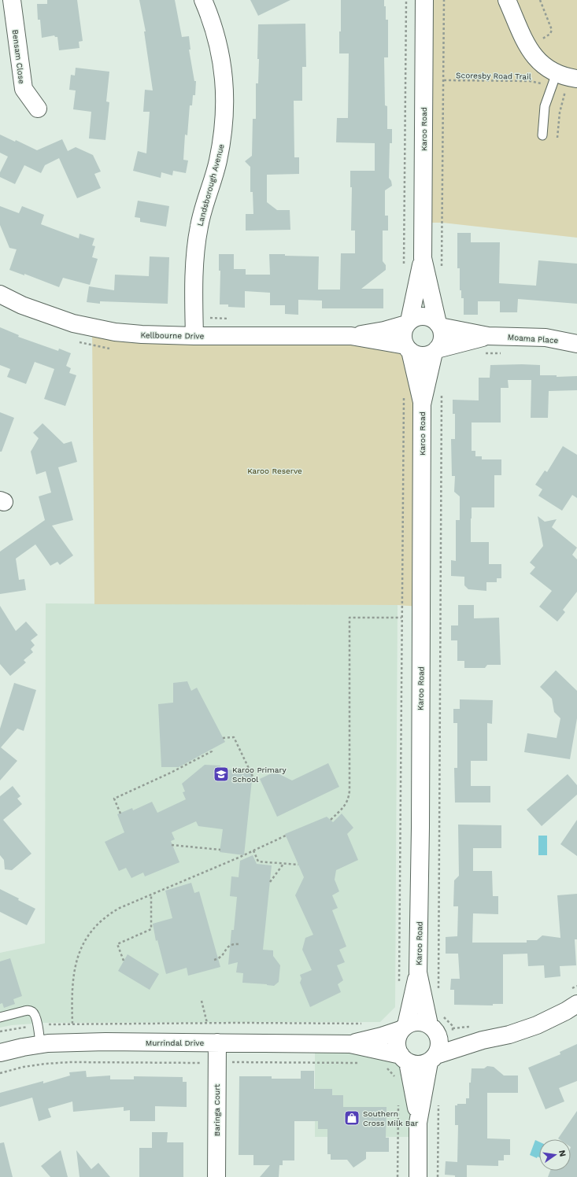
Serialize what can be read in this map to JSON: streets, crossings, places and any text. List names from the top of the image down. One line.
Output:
{"streets":{"street":["Bensam Close","Karoo Road","Landsborough Avenue","Kellbourne Drive","Moama Place","Murrindal Drive","Baringa Court"],"path":["Scoresby Road Trail"]},"crossings":[["Karoo Road","Kellbourne Drive"],["Karoo Road","Moama Place"],["Karoo Road","Murrindal Drive"],["Landsborough Avenue","Kellbourne Drive"],["Kellbourne Drive","Moama Place"],["Murrindal Drive","Baringa Court"]],"parks":["Karoo Reserve"],"places":{"school or university":["Karoo Primary School"],"shop":["Southern Cross Milk Bar"]},"north":"right"}
